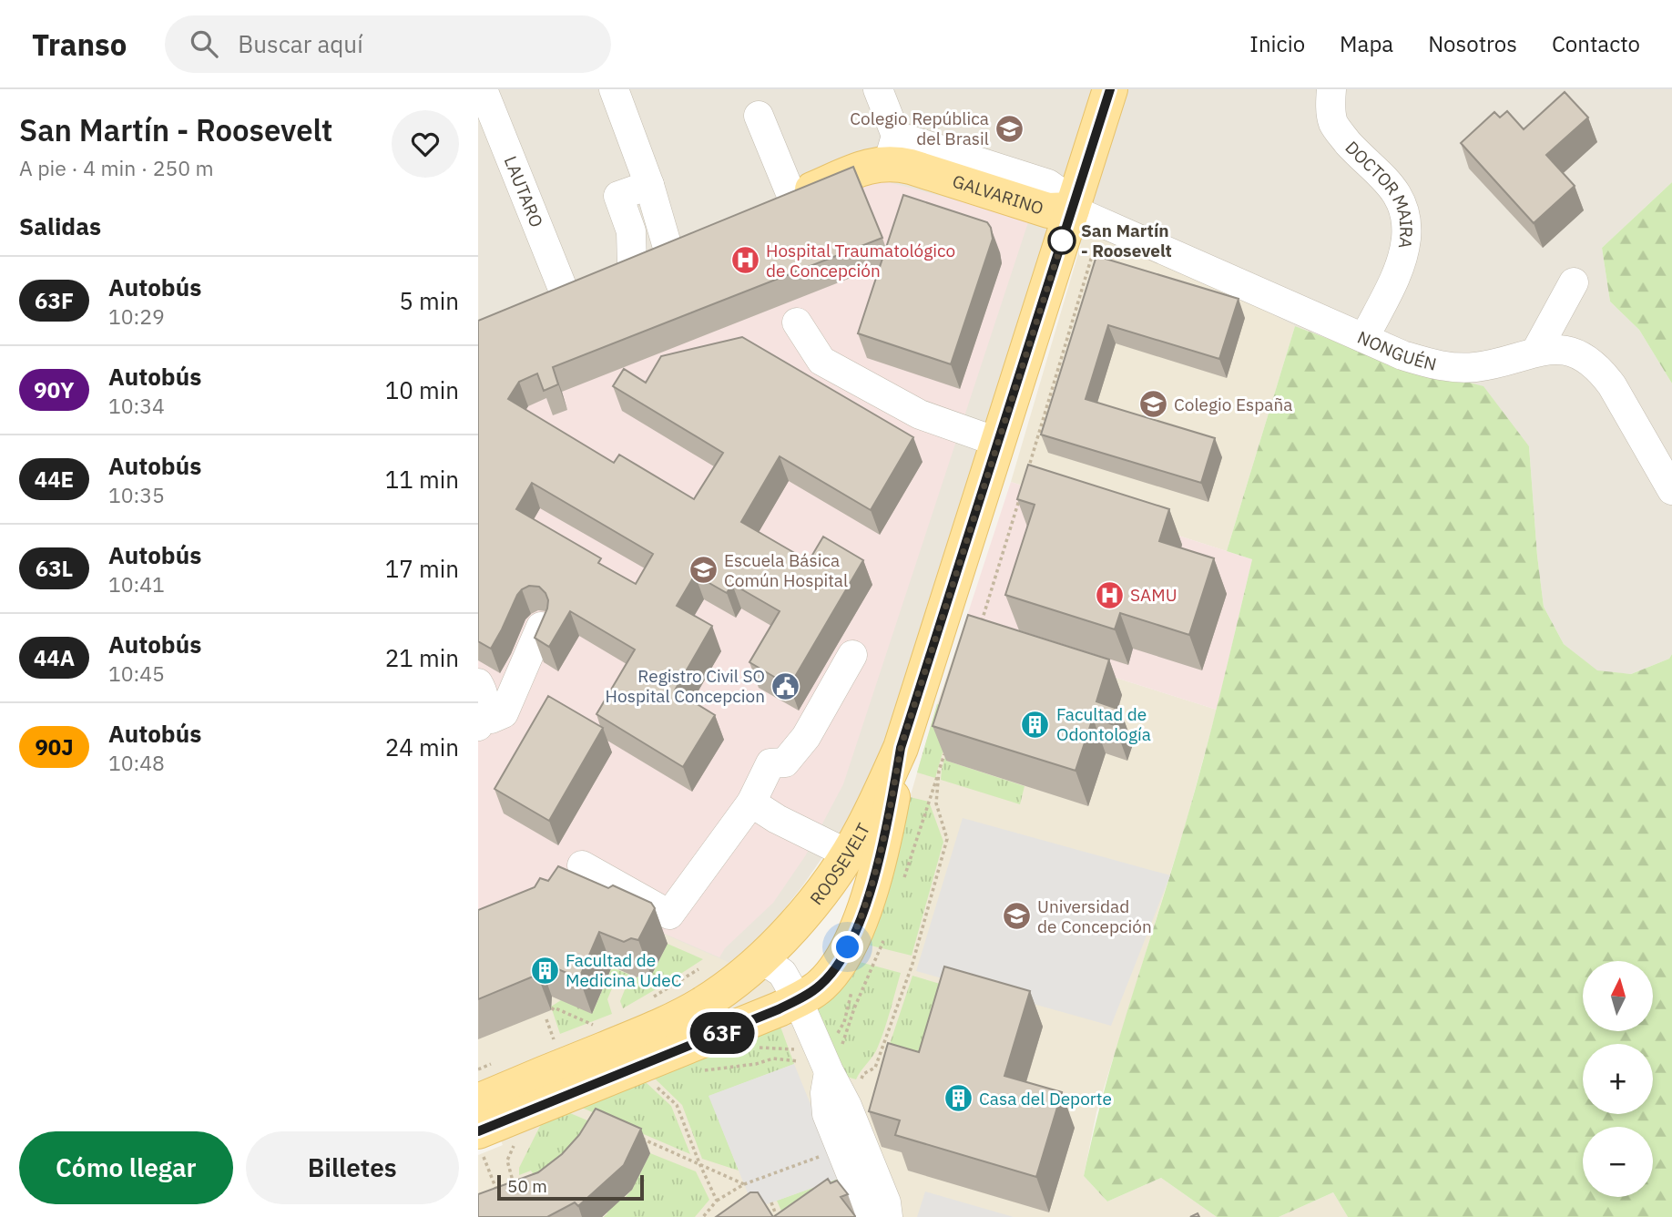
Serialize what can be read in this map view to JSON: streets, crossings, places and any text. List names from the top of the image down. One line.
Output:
{"streets":{"main road":["GALVARINO","ROOSEVELT"],"street":["LAUTARO","DOCTOR MAIRA","NONGUÉN"]},"crossings":[["GALVARINO","NONGUÉN"],["GALVARINO","ROOSEVELT"],["DOCTOR MAIRA","NONGUÉN"],["NONGUÉN","ROOSEVELT"]],"places":{"school or university":["Colegio República del Brasil","Colegio España","Escuela Básica Común Hospital","Universidad de Concepción"],"other":["San Martín - Roosevelt"],"hospital":["Hospital Traumatológico de Concepción","SAMU"],"public building":["Registro Civil SO Hospital Concepcion"],"building":["Facultad de Odontología","Facultad de Medicina UdeC","Casa del Deporte"]},"lines":["bus line 63F"],"scale_bar":"50 m","north":"top","page":{"header":"Transo","search":"Buscar aquí","nav":["Inicio","Mapa","Nosotros","Contacto"],"heading":[["San Martín - Roosevelt","A pie · 4 min · 250 m"],"Salidas"],"on_map":"63F","list":[{"mark":"63F","name":"Autobús","note":"10:29","value":"5 min"},{"mark":"90Y","name":"Autobús","note":"10:34","value":"10 min"},{"mark":"44E","name":"Autobús","note":"10:35","value":"11 min"},{"mark":"63L","name":"Autobús","note":"10:41","value":"17 min"},{"mark":"44A","name":"Autobús","note":"10:45","value":"21 min"},{"mark":"90J","name":"Autobús","note":"10:48","value":"24 min"}],"map_buttons":["+","−"],"buttons":["Cómo llegar","Billetes"],"scale":"50 m"}}
